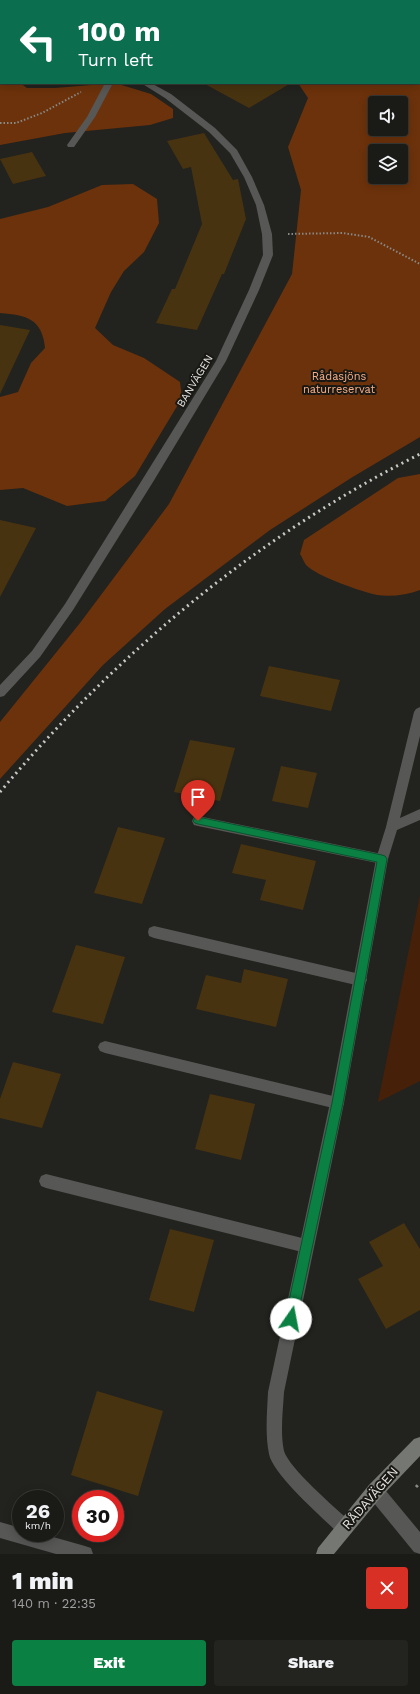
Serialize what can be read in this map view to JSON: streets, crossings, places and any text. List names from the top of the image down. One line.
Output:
{"streets":{"street":["BANVÄGEN","RÅDAVÄGEN"]},"parks":["Rådasjöns naturreservat"],"page":{"turn":["100 m","Turn left"],"speed":"26 km/h","limit":"30","heading":["1 min","140 m · 22:35"],"buttons":["Exit","Share"]}}
